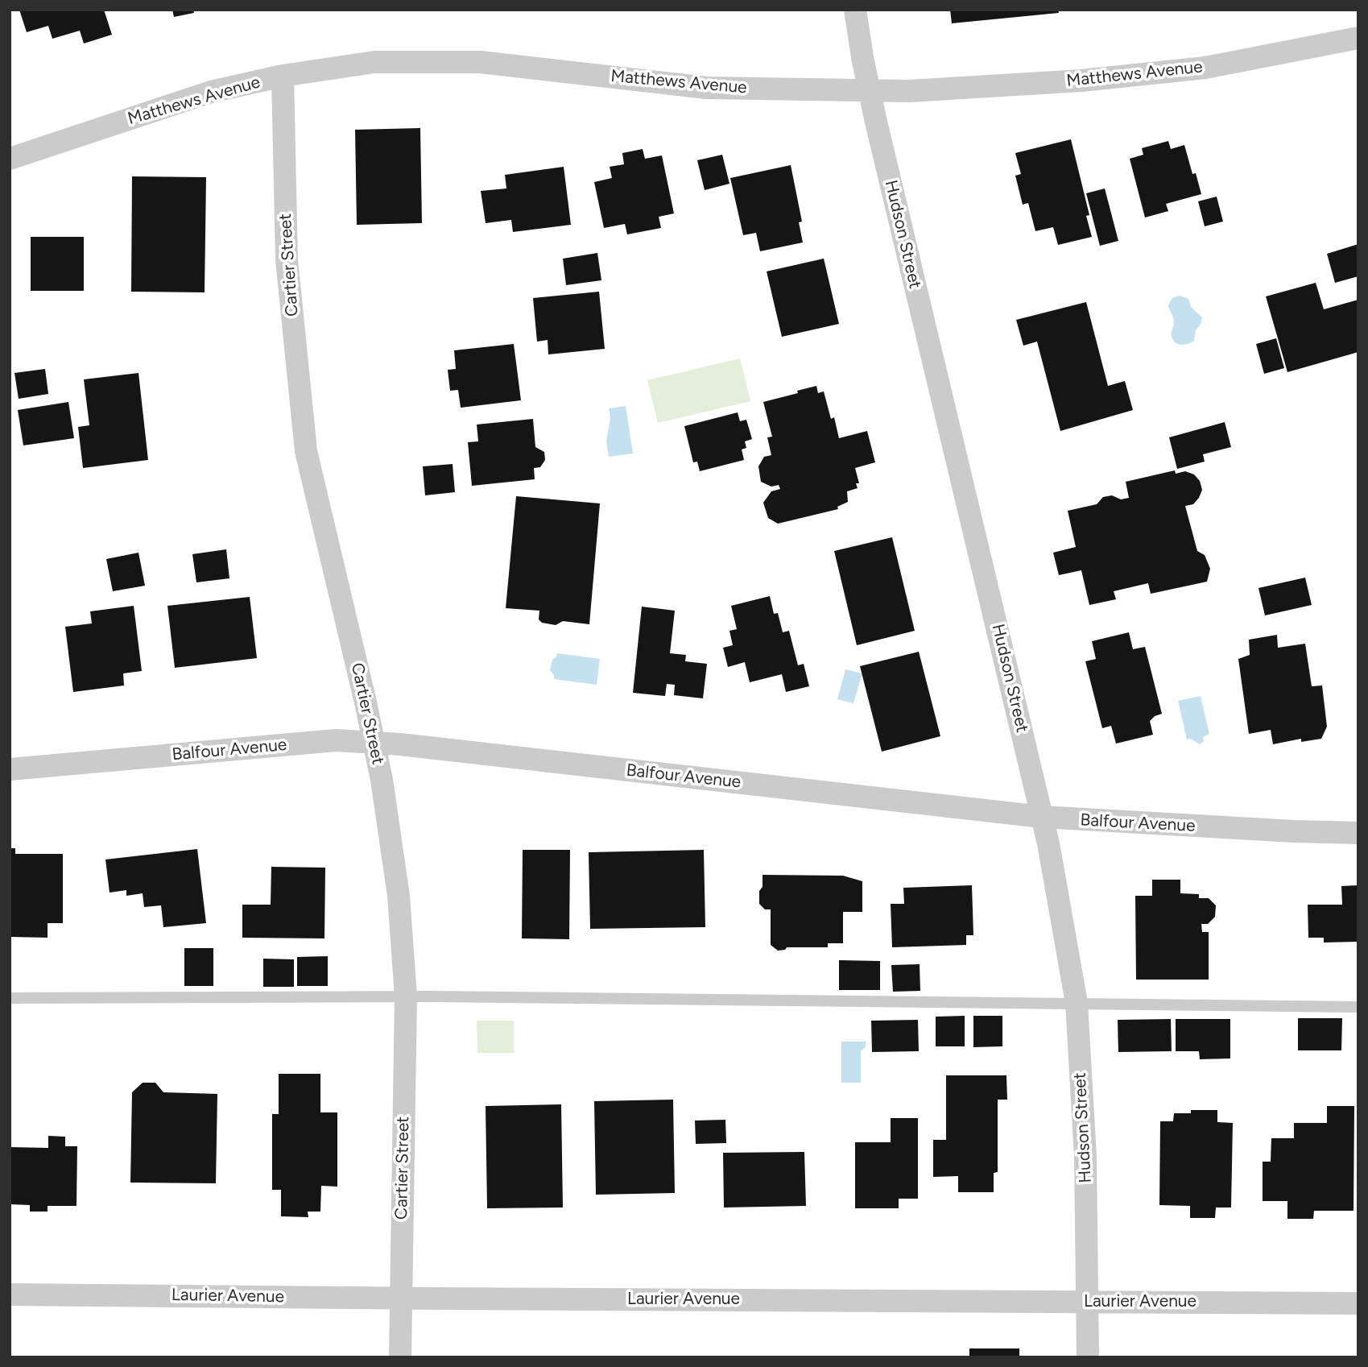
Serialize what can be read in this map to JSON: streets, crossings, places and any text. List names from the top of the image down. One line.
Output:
{"streets":{"street":["Matthews Avenue","Hudson Street","Cartier Street","Balfour Avenue","Laurier Avenue"]},"crossings":[["Matthews Avenue","Hudson Street"],["Matthews Avenue","Cartier Street"],["Hudson Street","Balfour Avenue"],["Hudson Street","Laurier Avenue"],["Cartier Street","Balfour Avenue"],["Cartier Street","Laurier Avenue"]]}
